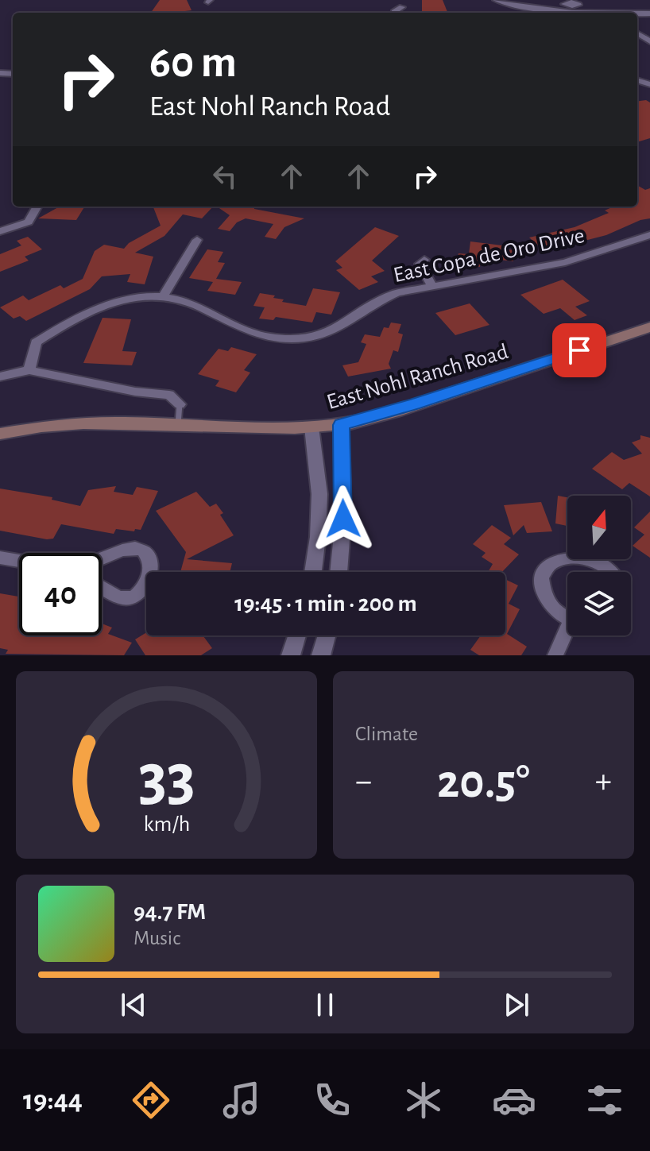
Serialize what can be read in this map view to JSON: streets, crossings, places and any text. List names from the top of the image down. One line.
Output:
{"streets":{"main road":["East Nohl Ranch Road"],"street":["East Copa de Oro Drive"]},"north":"top","page":{"turn":["60 m","East Nohl Ranch Road"],"limit":"40","trip":"19:45 · 1 min · 200 m","tile":"Climate","heat":["−","20.5°","+"],"song":["94.7 FM","Music"],"tabs":"19:44","gauge":["33","km/h"]}}
